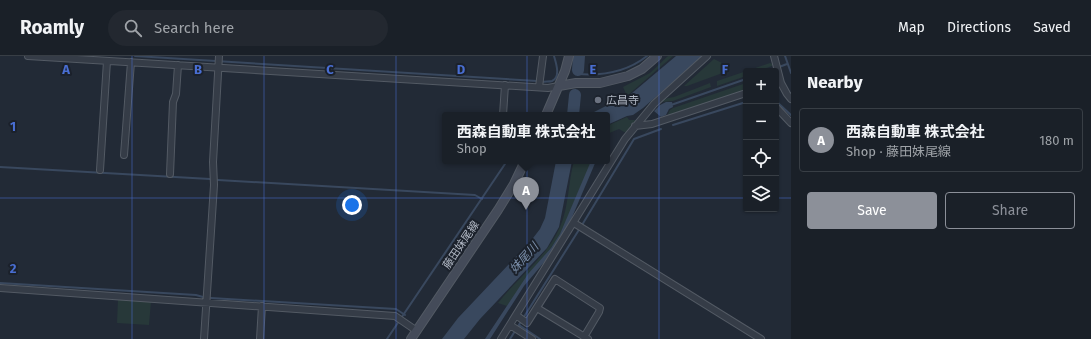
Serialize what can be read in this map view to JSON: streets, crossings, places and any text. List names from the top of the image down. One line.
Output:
{"streets":{"main road":["藤田妹尾線"]},"water":["妹尾川"],"places":["広昌寺"],"page":{"header":"Roamly","search":"Search here","nav":["Map","Directions","Saved"],"heading":"Nearby","map_buttons":["+","−"],"list":[{"mark":"A","name":"西森自動車 株式会社","note":"Shop · 藤田妹尾線","value":"180 m"}],"popup":["西森自動車 株式会社","Shop"],"pins":"A","buttons":["Save","Share"]},"grid":{"columns":["A","B","C","D","E","F"],"rows":["1","2"]}}
